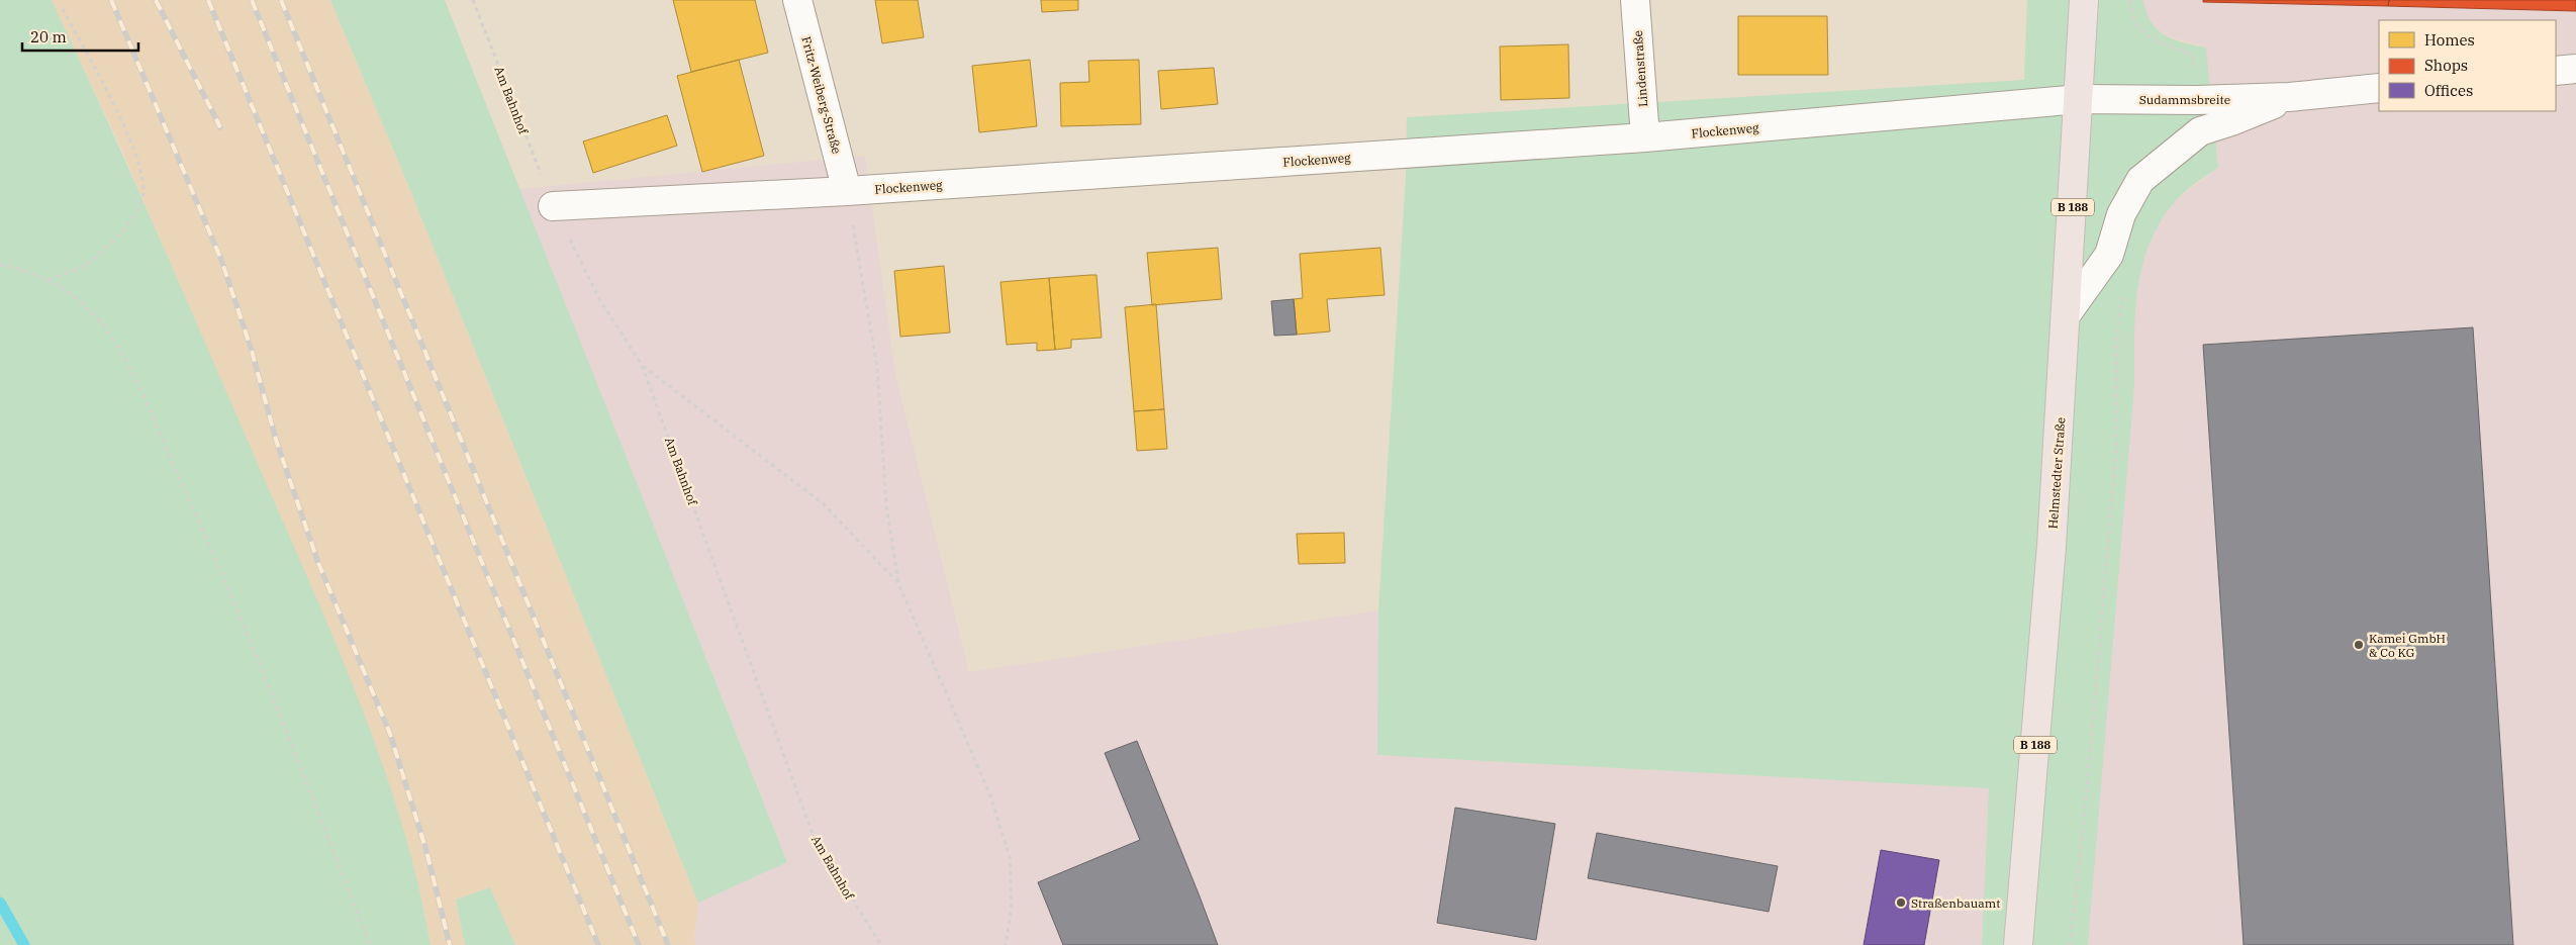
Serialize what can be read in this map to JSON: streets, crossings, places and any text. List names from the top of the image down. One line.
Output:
{"streets":{"main road":["B 188","Helmstedter Straße"],"street":["Lindenstraße","Fritz-Weiberg-Straße","Sudammsbreite","Flockenweg"],"path":["Am Bahnhof"]},"crossings":[["Lindenstraße","Flockenweg"],["Fritz-Weiberg-Straße","Flockenweg"],["Sudammsbreite","Flockenweg"],["Sudammsbreite","Helmstedter Straße"],["Am Bahnhof","Flockenweg"],["Flockenweg","Helmstedter Straße"]],"places":["Kamei GmbH & Co KG","Straßenbauamt"],"legend":["Homes","Shops","Offices"],"scale_bar":"20 m"}
